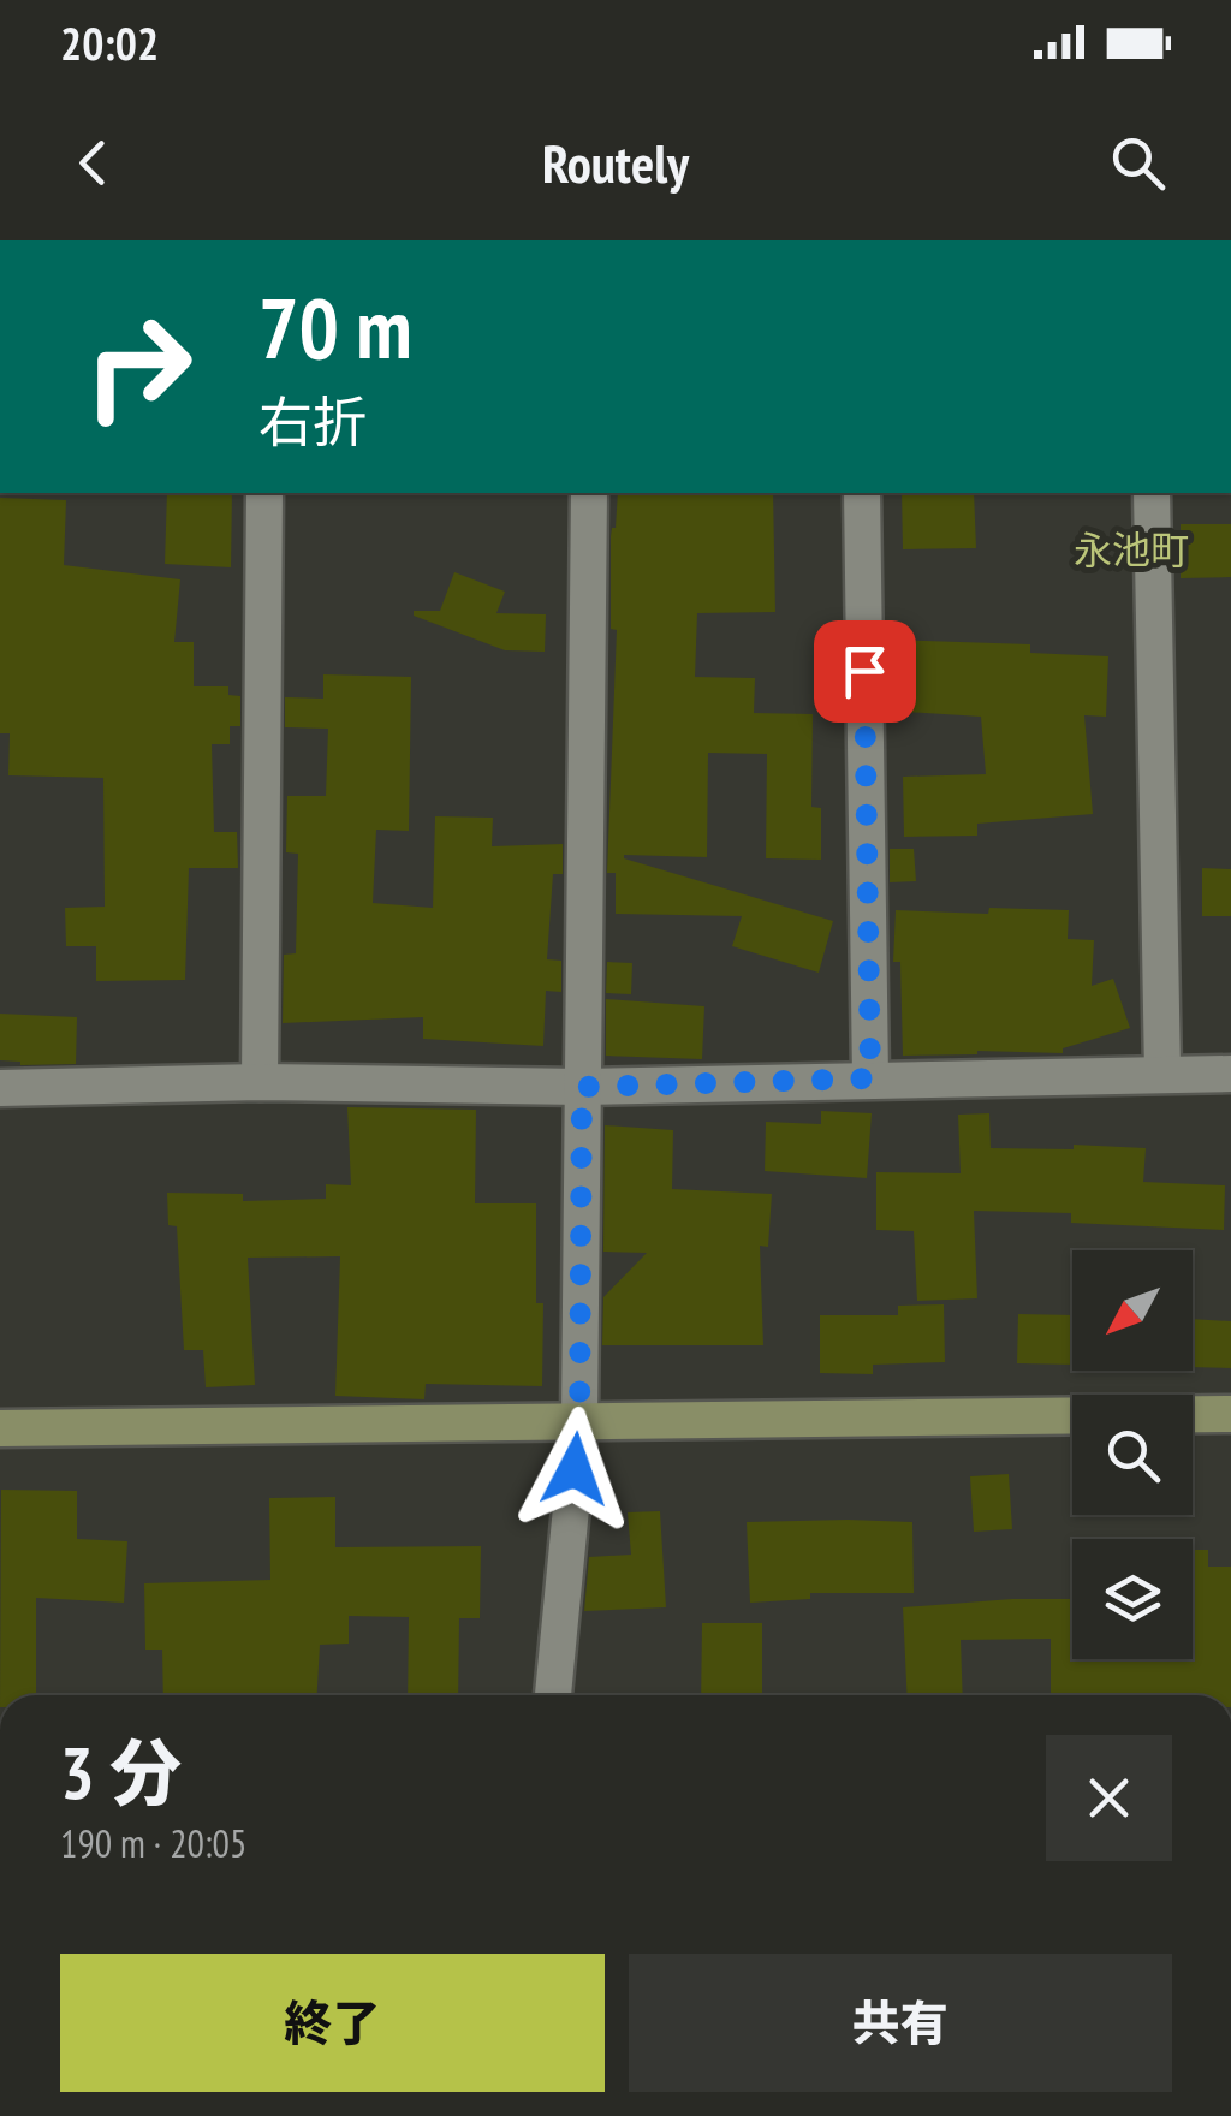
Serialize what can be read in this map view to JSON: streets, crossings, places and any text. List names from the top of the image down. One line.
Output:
{"districts":["永池町"],"north":"bottom left","page":{"status":"20:02","header":"Routely","turn":["70 m","右折"],"heading":["3 分","190 m · 20:05"],"buttons":["終了","共有"]}}
